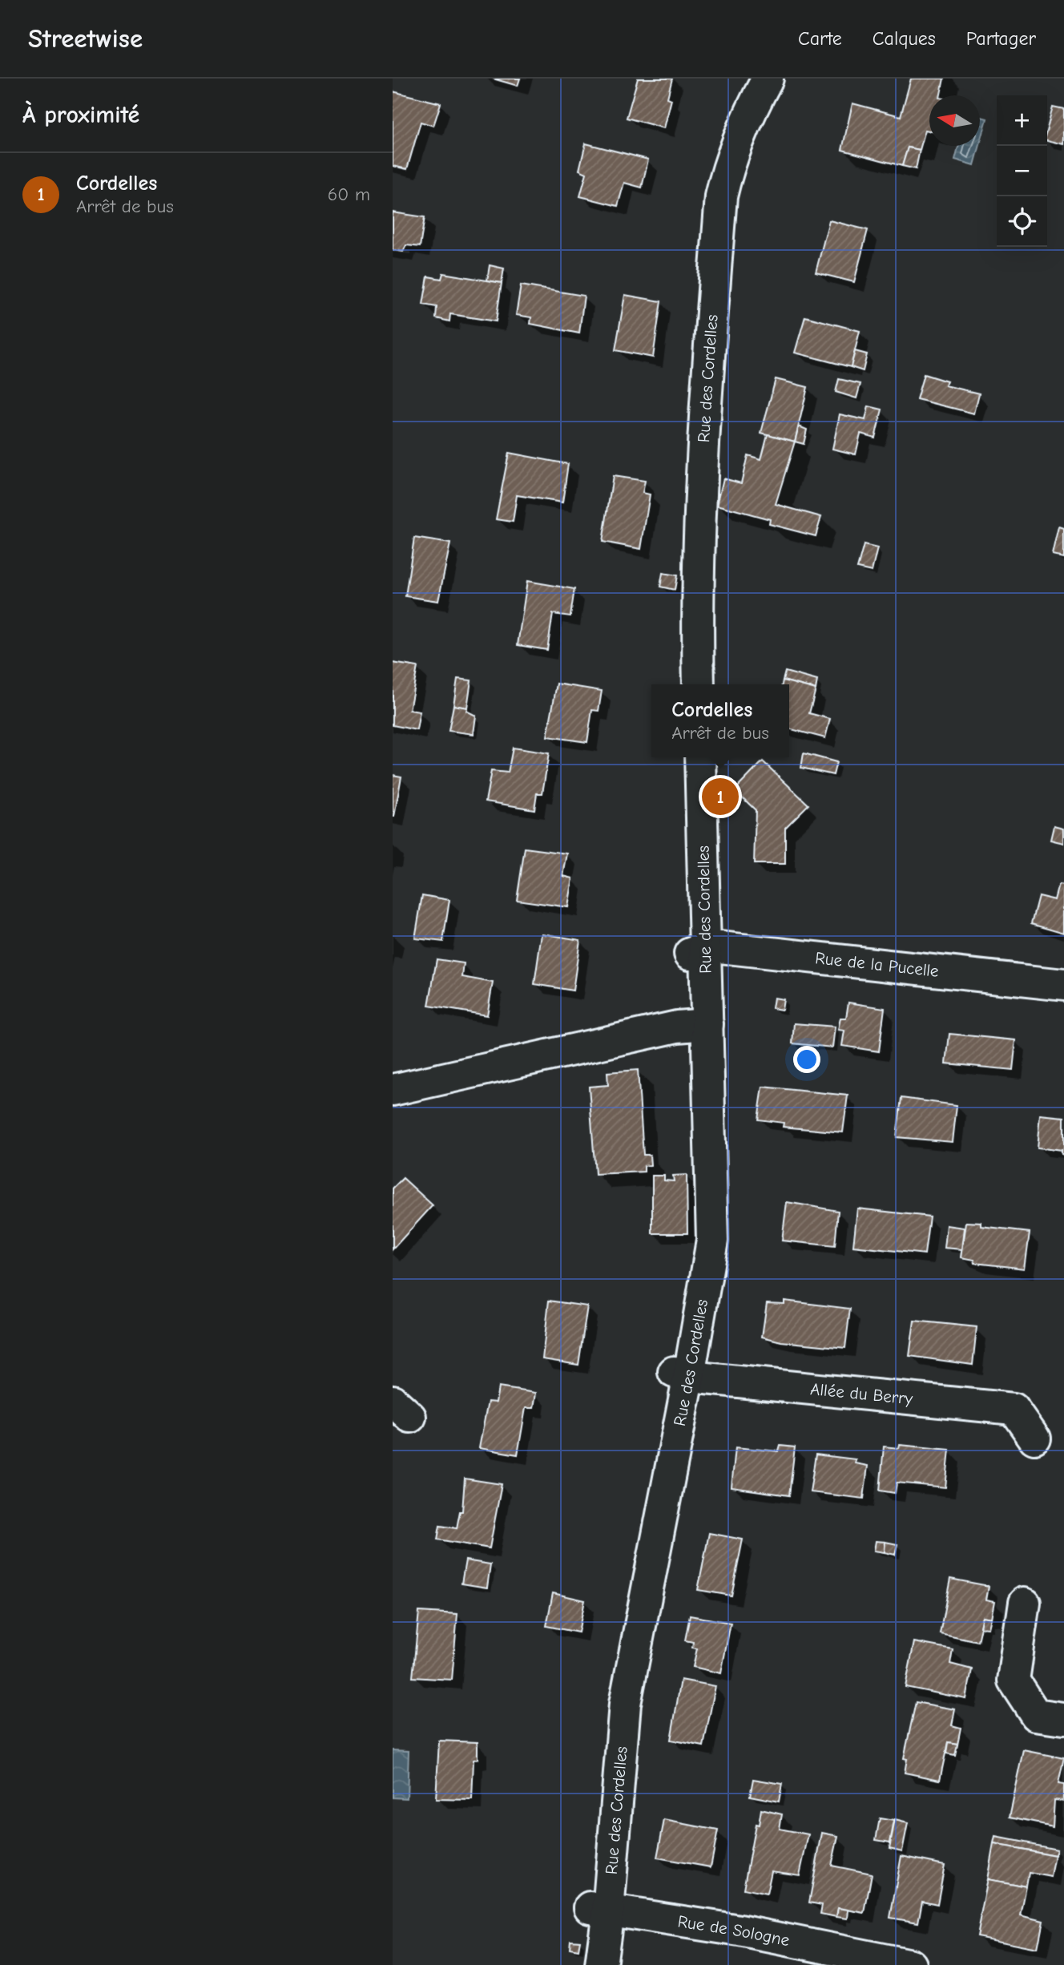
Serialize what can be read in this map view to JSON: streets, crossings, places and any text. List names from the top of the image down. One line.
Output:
{"streets":{"street":["Rue des Cordelles","Rue de la Pucelle","Allée du Berry","Rue de Sologne"]},"crossings":[["Rue des Cordelles","Rue de la Pucelle"],["Rue des Cordelles","Allée du Berry"],["Rue des Cordelles","Rue de Sologne"]],"north":"left","page":{"header":"Streetwise","nav":["Carte","Calques","Partager"],"heading":"À proximité","map_buttons":["+","−"],"list":[{"mark":"1","name":"Cordelles","note":"Arrêt de bus","value":"60 m"}],"popup":["Cordelles","Arrêt de bus"],"pins":"1"}}
